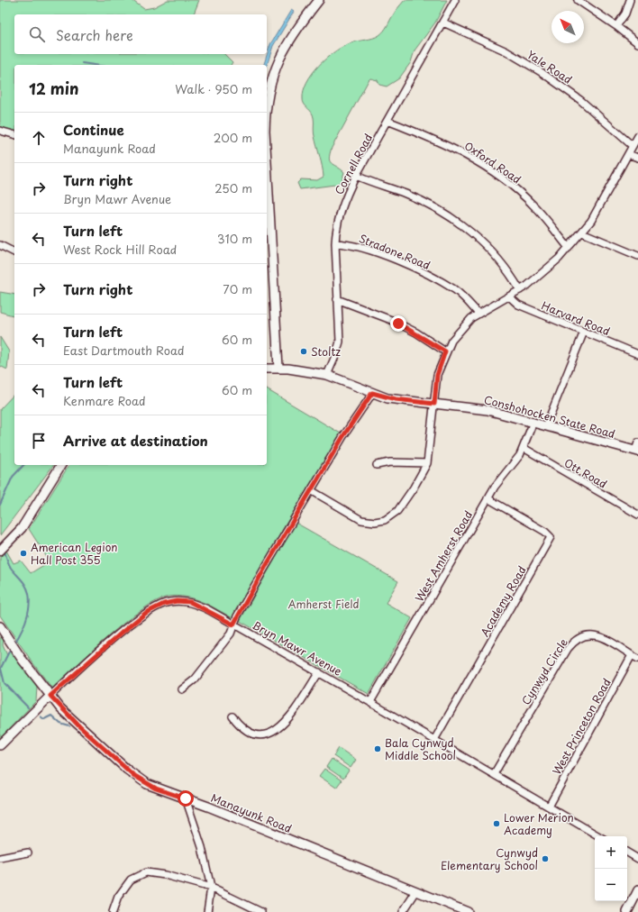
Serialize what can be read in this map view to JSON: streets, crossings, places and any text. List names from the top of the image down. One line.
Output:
{"streets":{"main road":["Conshohocken State Road","Bryn Mawr Avenue","Manayunk Road"],"street":["Yale Road","Oxford Road","Cornell Road","Stradone Road","Harvard Road","Ott Road","West Amherst Road","Academy Road","Cynwyd Circle","West Princeton Road"]},"crossings":[["Yale Road","Cornell Road"],["Oxford Road","Cornell Road"],["Cornell Road","Stradone Road"],["Cornell Road","Conshohocken State Road"],["Conshohocken State Road","West Amherst Road"],["Ott Road","West Amherst Road"],["West Amherst Road","Academy Road"],["West Amherst Road","Bryn Mawr Avenue"],["Academy Road","Bryn Mawr Avenue"],["Bryn Mawr Avenue","Cynwyd Circle"],["Bryn Mawr Avenue","West Princeton Road"],["Bryn Mawr Avenue","Manayunk Road"],["Cynwyd Circle","West Princeton Road"]],"parks":["Amherst Field"],"places":["Stoltz","American Legion Hall Post 355","Bala Cynwyd Middle School","Lower Merion Academy","Cynwyd Elementary School"],"north":"top left","page":{"search":"Search here","heading":["12 min","Walk · 950 m"],"list":[["Continue","Manayunk Road","200 m"],["Turn right","Bryn Mawr Avenue","250 m"],["Turn left","West Rock Hill Road","310 m"],["Turn right","70 m"],["Turn left","East Dartmouth Road","60 m"],["Turn left","Kenmare Road","60 m"],"Arrive at destination"],"map_buttons":["+","−"]}}
